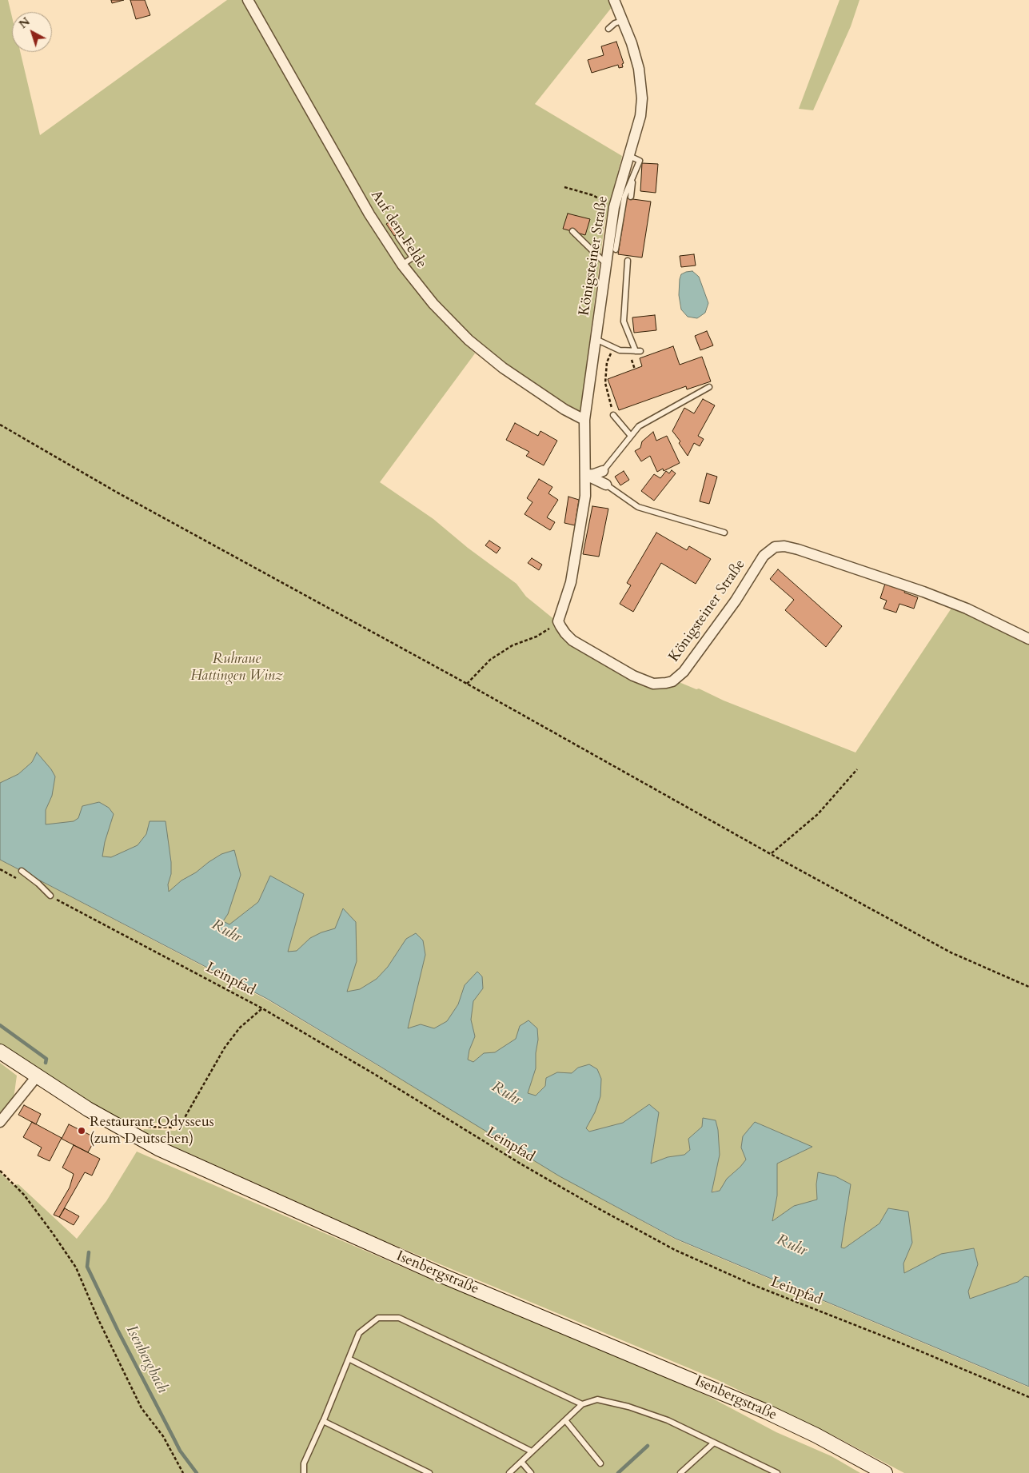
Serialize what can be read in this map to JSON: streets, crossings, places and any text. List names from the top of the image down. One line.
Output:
{"streets":{"main road":["Isenbergstraße"],"street":["Auf dem Felde","Königsteiner Straße"],"path":["Leinpfad"]},"crossings":[["Auf dem Felde","Königsteiner Straße"]],"water":["Ruhr","Isenbergbach"],"parks":["Ruhraue Hattingen Winz"],"places":["Restaurant Odysseus (zum Deutschen)"],"north":"top left"}
